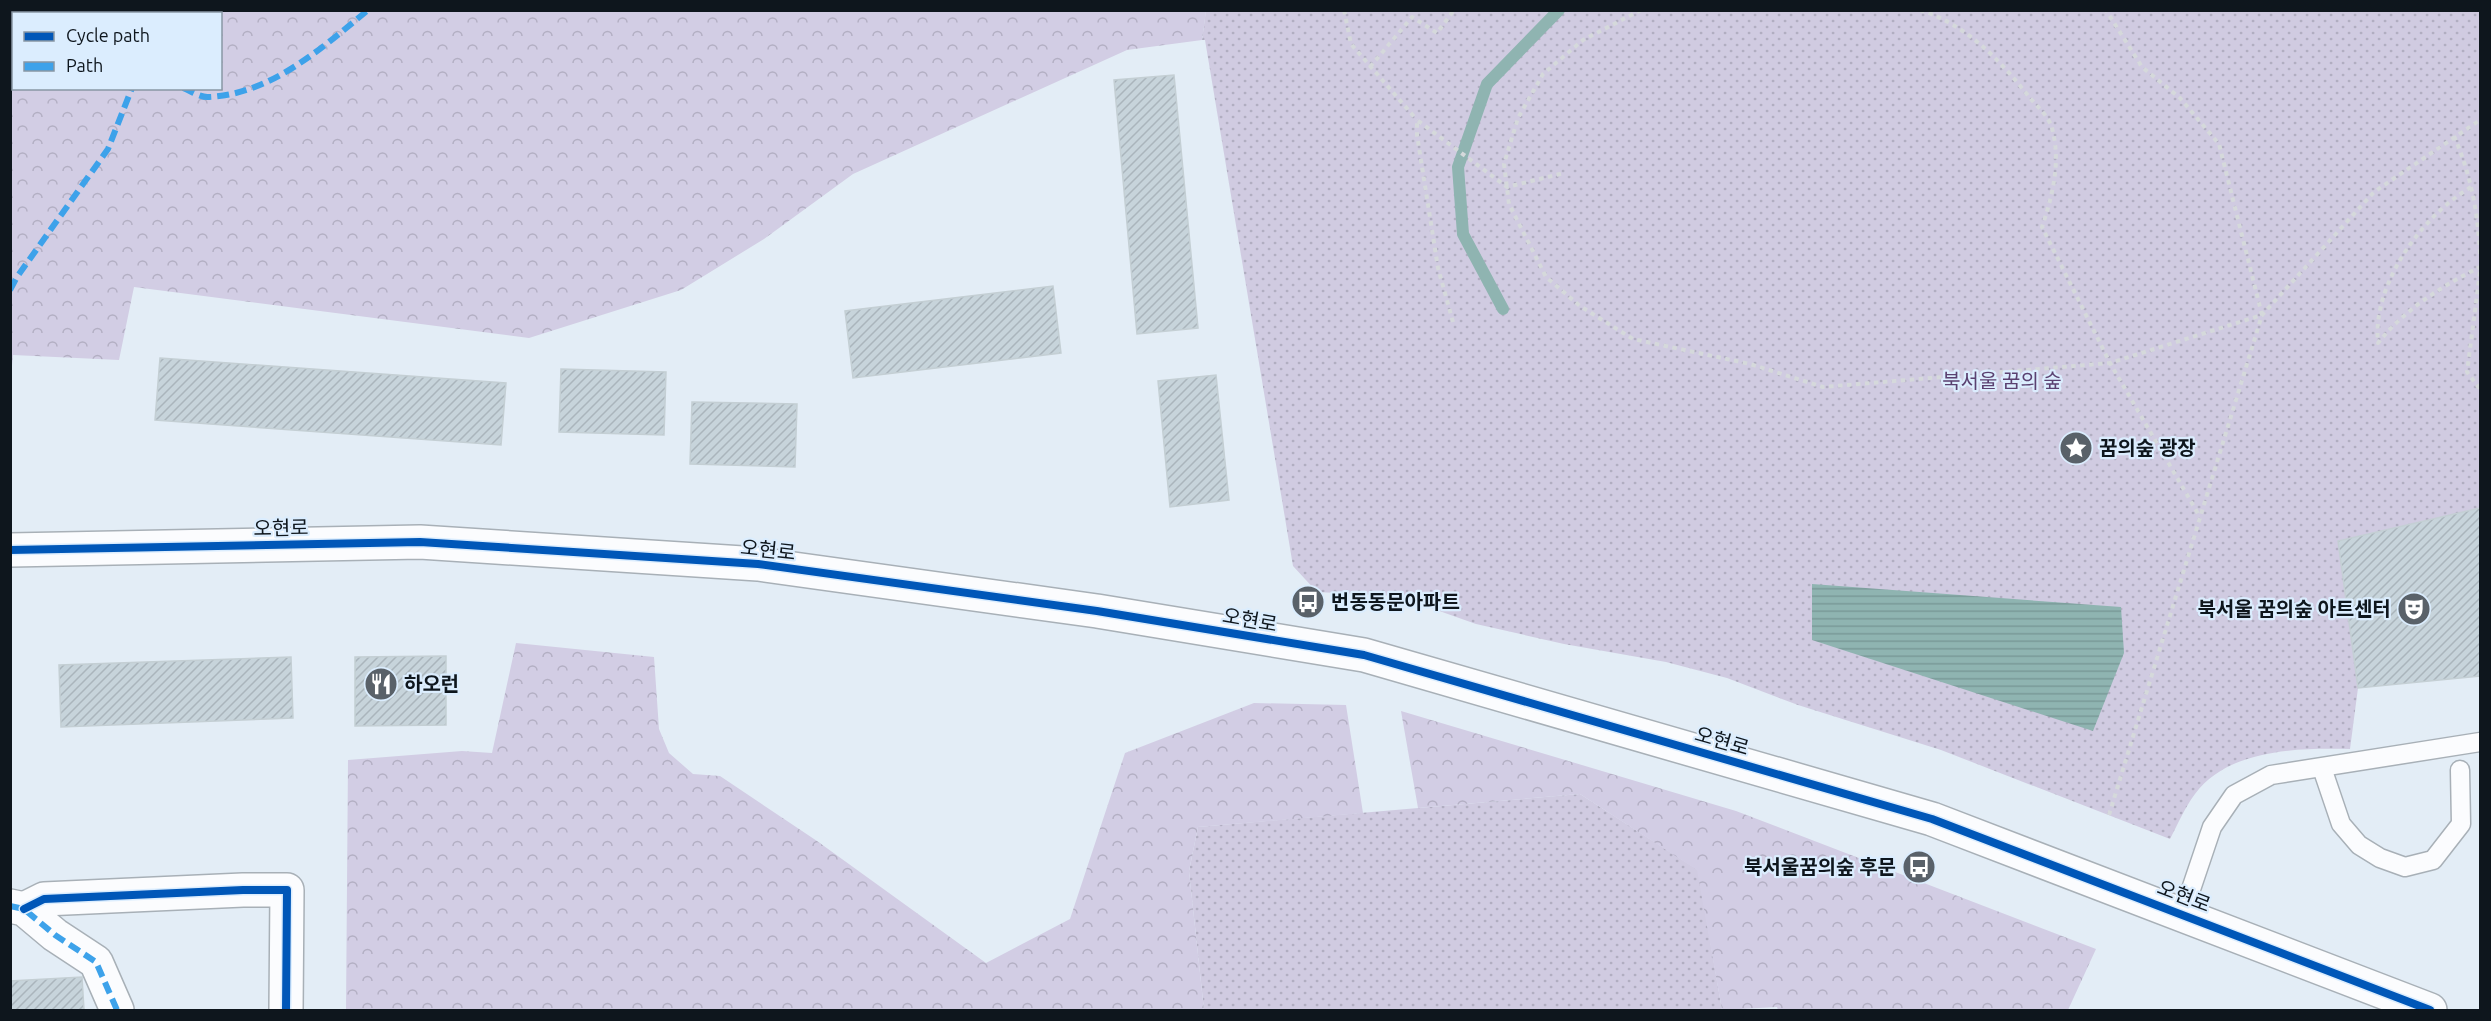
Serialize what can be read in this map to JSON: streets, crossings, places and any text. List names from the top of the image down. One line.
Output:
{"streets":{"street":["오현로"]},"parks":["북서울 꿈의 숲"],"places":{"place":["꿈의숲 광장"],"bus stop":["번동동문아파트","북서울꿈의숲 후문"],"theatre":["북서울 꿈의숲 아트센터"],"restaurant":["하오런"]},"legend":["Cycle path","Path"]}
